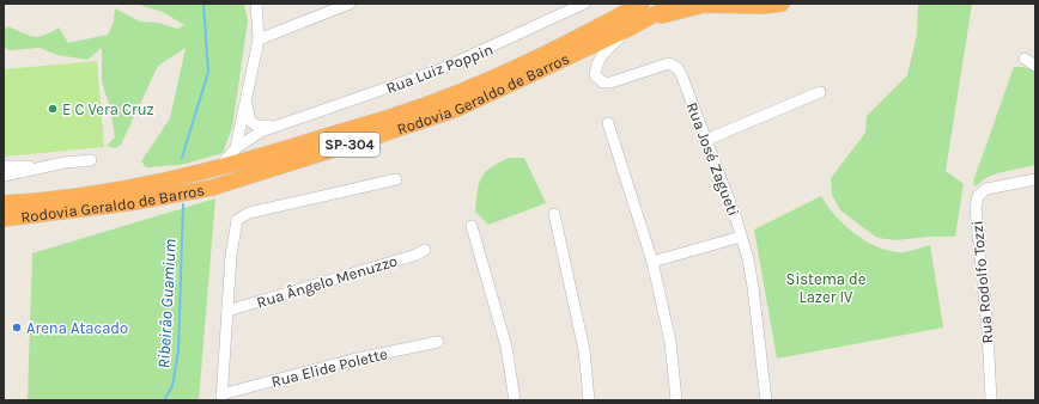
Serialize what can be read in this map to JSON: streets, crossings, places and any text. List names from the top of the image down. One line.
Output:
{"streets":{"highway":["Rodovia Geraldo de Barros","SP-304"],"street":["Rua Luiz Poppin","Rua José Zagueti","Rua Ângelo Menuzzo","Rua Rodolfo Tozzi","Rua Elide Polette"]},"crossings":[["Rua Luiz Poppin","Rodovia Geraldo de Barros"],["Rodovia Geraldo de Barros","Rua José Zagueti"]],"water":["Ribeirão Guamium"],"parks":["Sistema de Lazer IV"],"places":["E C Vera Cruz","Arena Atacado"]}
